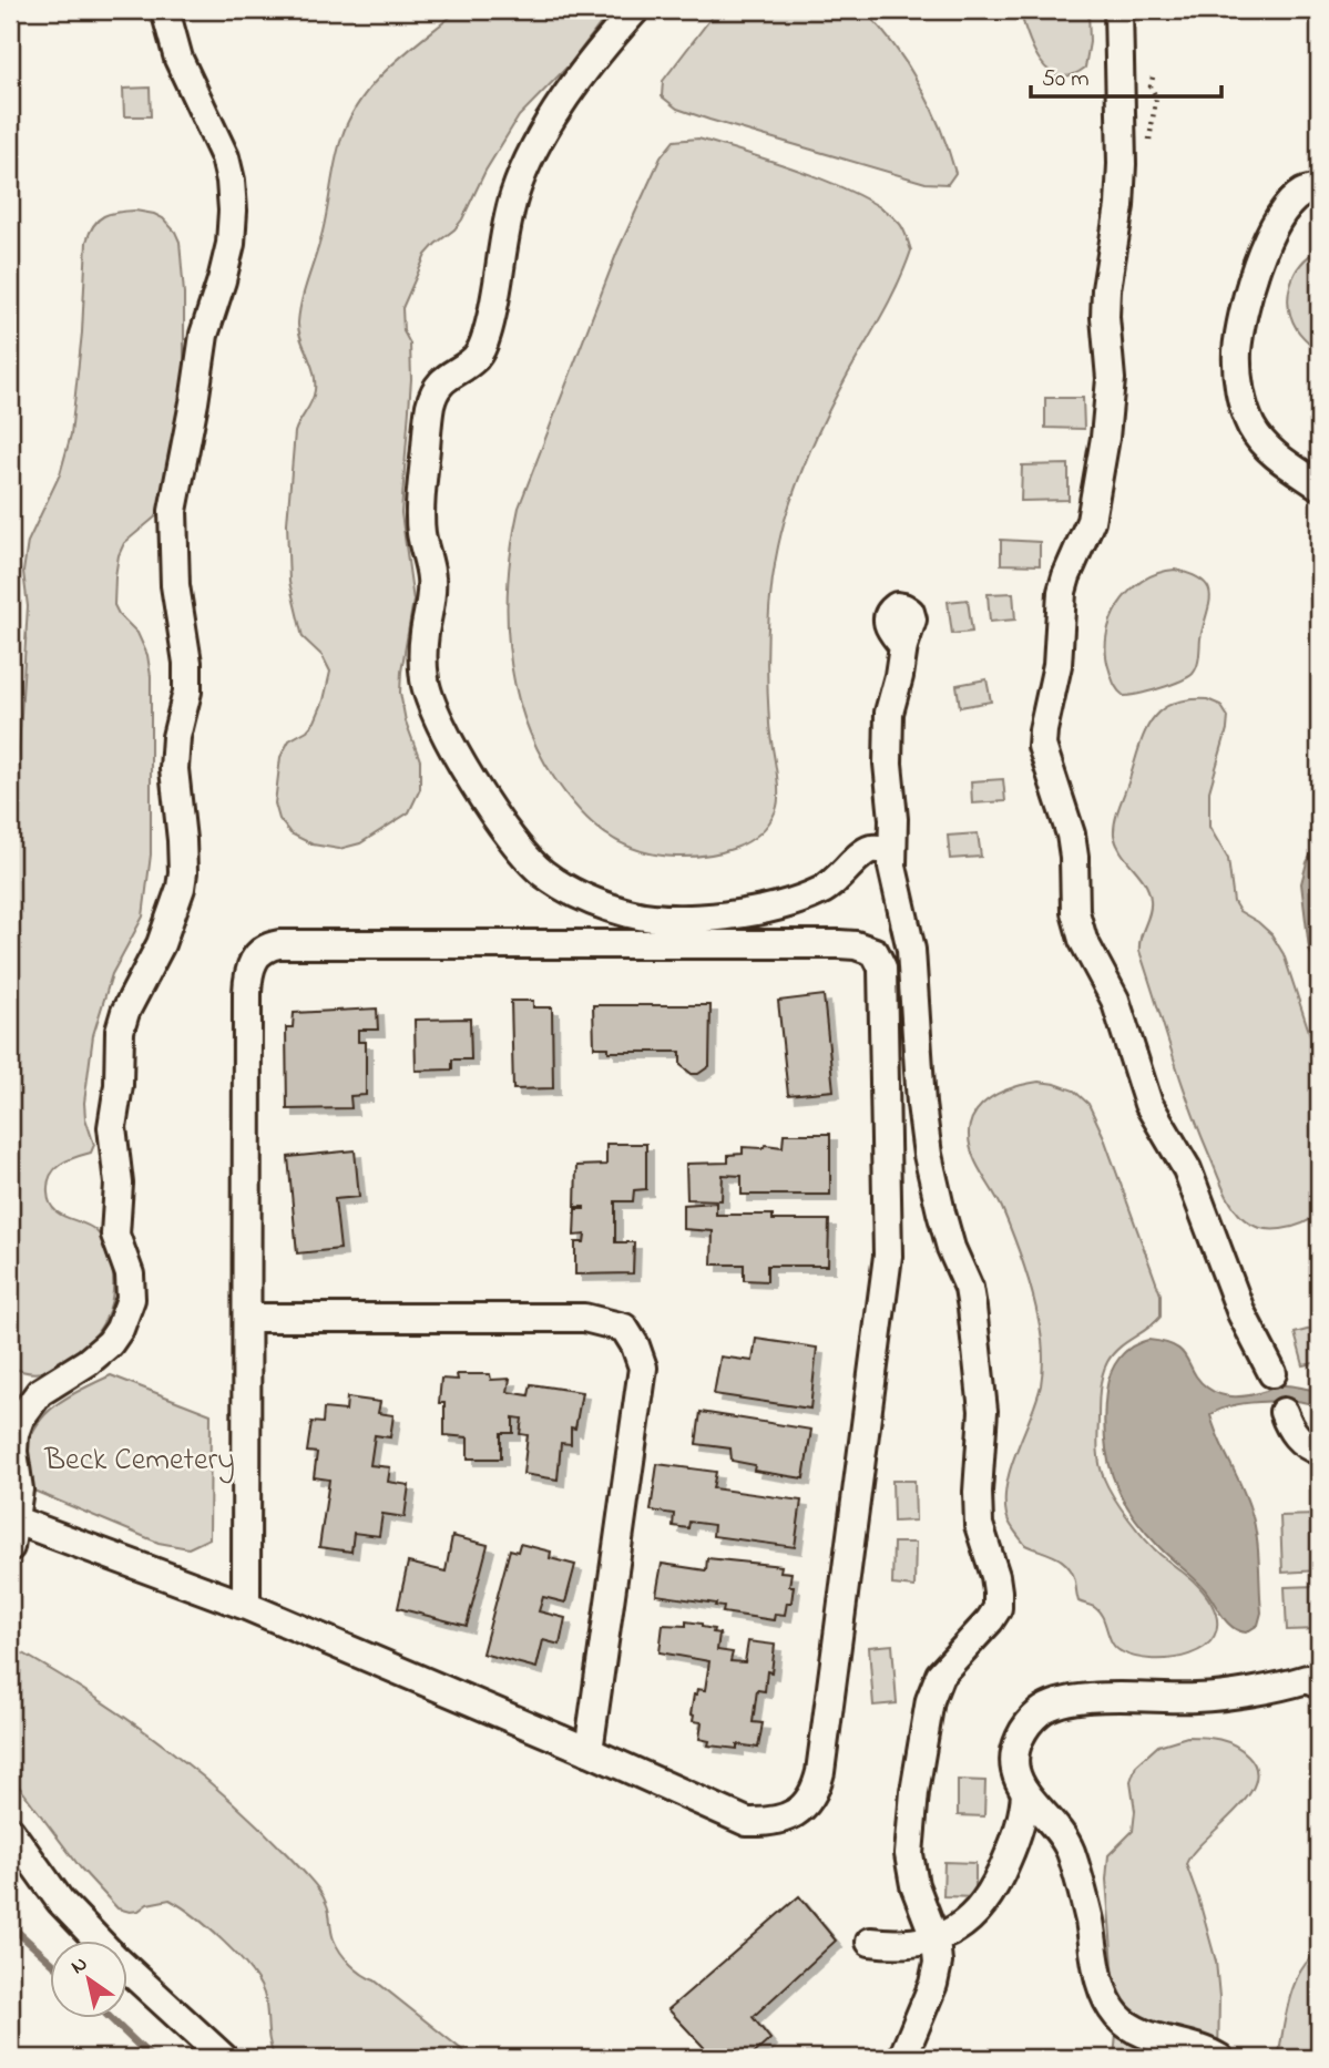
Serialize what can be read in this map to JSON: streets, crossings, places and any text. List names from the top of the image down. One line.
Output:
{"parks":["Beck Cemetery"],"scale_bar":"50 m","north":"top left"}
